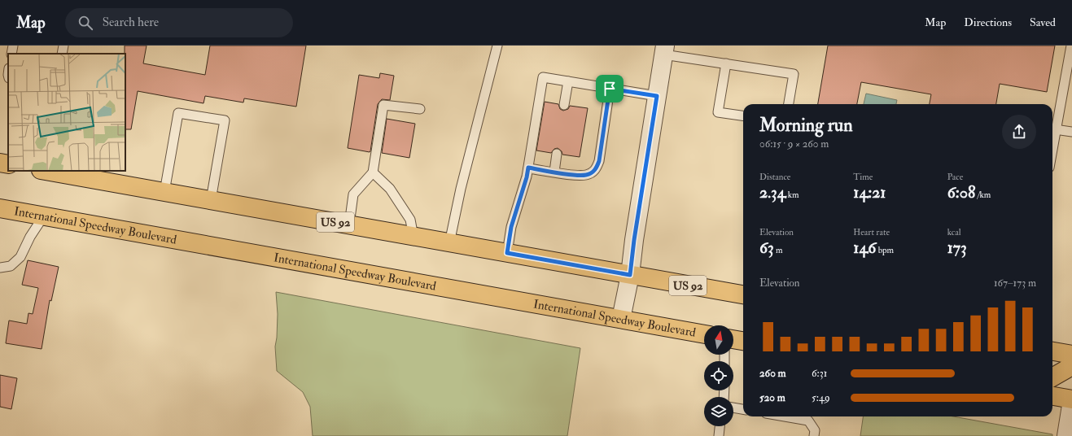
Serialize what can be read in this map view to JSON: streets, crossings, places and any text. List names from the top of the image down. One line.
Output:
{"streets":{"main road":["US 92","International Speedway Boulevard"]},"north":"top","page":{"header":"Map","search":"Search here","nav":["Map","Directions","Saved"],"heading":["Morning run","06:15 · 9 × 260 m"],"stats":[["Distance","2.34 km"],["Time","14:21"],["Pace","6:08 /km"],["Elevation","63 m"],["Heart rate","146 bpm"],["kcal","173"]],"chart":["Elevation","167–173 m"],"list":[{"name":"260 m","note":"6:31"},{"name":"520 m","note":"5:49"}]}}
